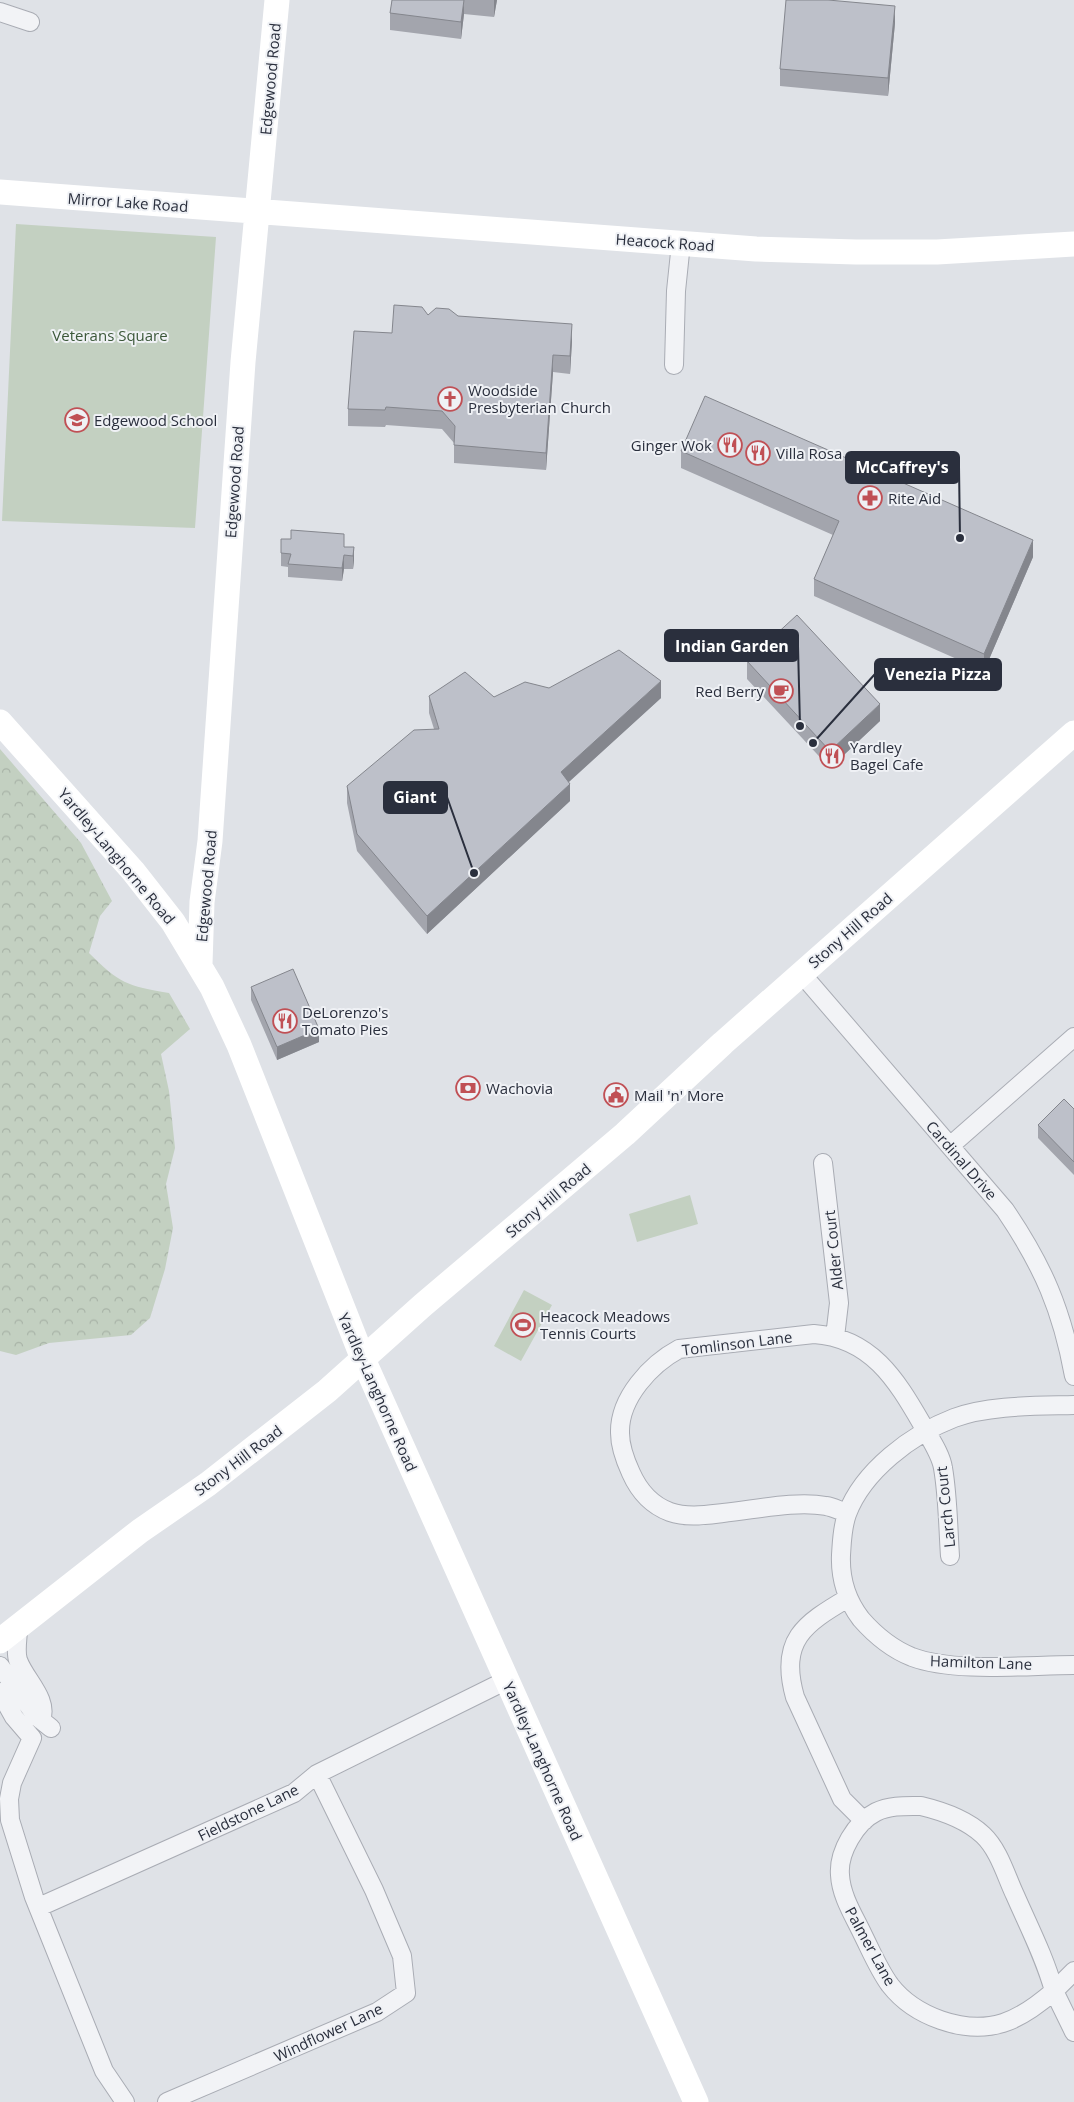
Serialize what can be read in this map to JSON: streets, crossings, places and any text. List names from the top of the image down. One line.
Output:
{"streets":{"main road":["Edgewood Road","Mirror Lake Road","Heacock Road","Yardley-Langhorne Road","Stony Hill Road"],"street":["Cardinal Drive","Alder Court","Tomlinson Lane","Larch Court","Hamilton Lane","Fieldstone Lane","Palmer Lane","Windflower Lane"]},"crossings":[["Edgewood Road","Mirror Lake Road"],["Edgewood Road","Heacock Road"],["Edgewood Road","Yardley-Langhorne Road"],["Mirror Lake Road","Heacock Road"],["Yardley-Langhorne Road","Stony Hill Road"],["Yardley-Langhorne Road","Fieldstone Lane"],["Stony Hill Road","Cardinal Drive"],["Alder Court","Tomlinson Lane"],["Tomlinson Lane","Larch Court"],["Tomlinson Lane","Hamilton Lane"],["Larch Court","Hamilton Lane"],["Fieldstone Lane","Windflower Lane"]],"parks":["Veterans Square"],"places":{"church":["Woodside Presbyterian Church"],"school or university":["Edgewood School"],"restaurant":["Ginger Wok","Villa Rosa","Yardley Bagel Cafe","DeLorenzo's Tomato Pies"],"pharmacy":["Rite Aid"],"other":["McCaffrey's","Indian Garden","Venezia Pizza","Giant"],"cafe":["Red Berry"],"bank":["Wachovia"],"public building":["Mail 'n' More"],"sports":["Heacock Meadows Tennis Courts"]}}
